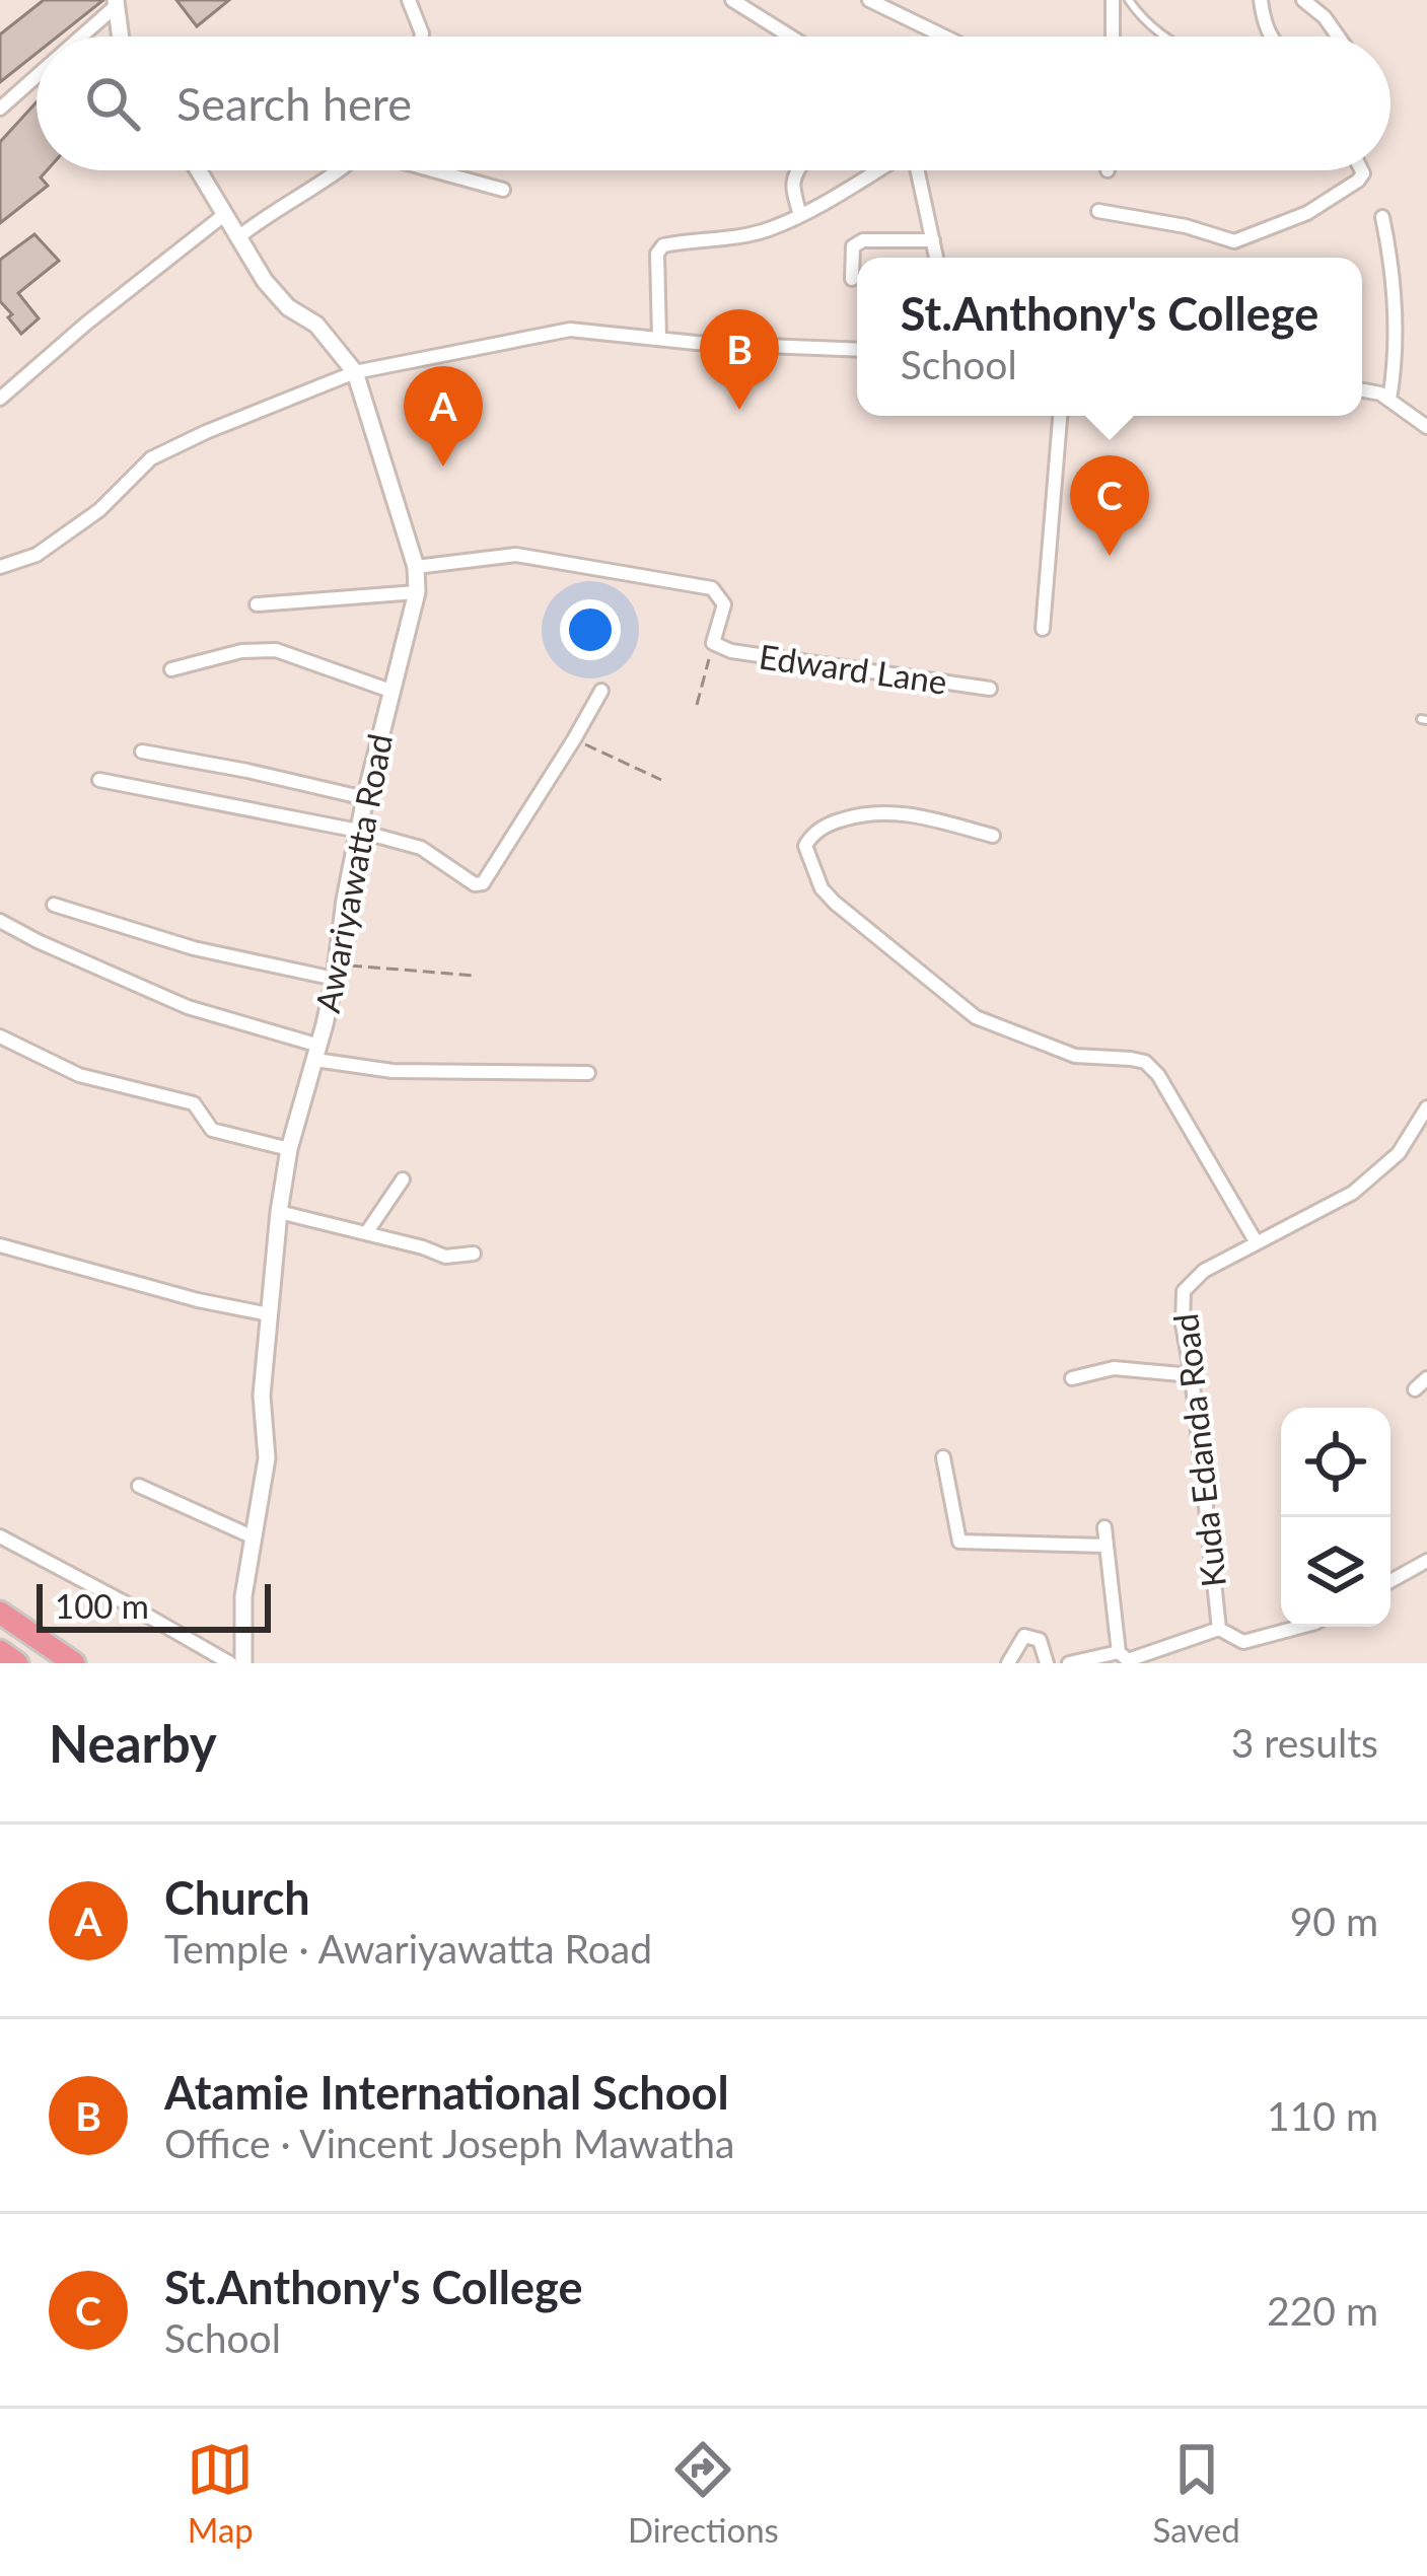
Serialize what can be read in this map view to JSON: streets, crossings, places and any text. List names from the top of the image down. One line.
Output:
{"streets":{"street":["Edward Lane","Awariyawatta Road","Kuda Edanda Road"]},"crossings":[["Edward Lane","Awariyawatta Road"]],"scale_bar":"100 m","page":{"search":"Search here","popup":["St.Anthony's College","School"],"pins":["B","A","C"],"scale":"100 m","heading":["Nearby","3 results"],"list":[{"mark":"A","name":"Church","note":"Temple · Awariyawatta Road","value":"90 m"},{"mark":"B","name":"Atamie International School","note":"Office · Vincent Joseph Mawatha","value":"110 m"},{"mark":"C","name":"St.Anthony's College","note":"School","value":"220 m"}],"nav":["Map","Directions","Saved"]}}
